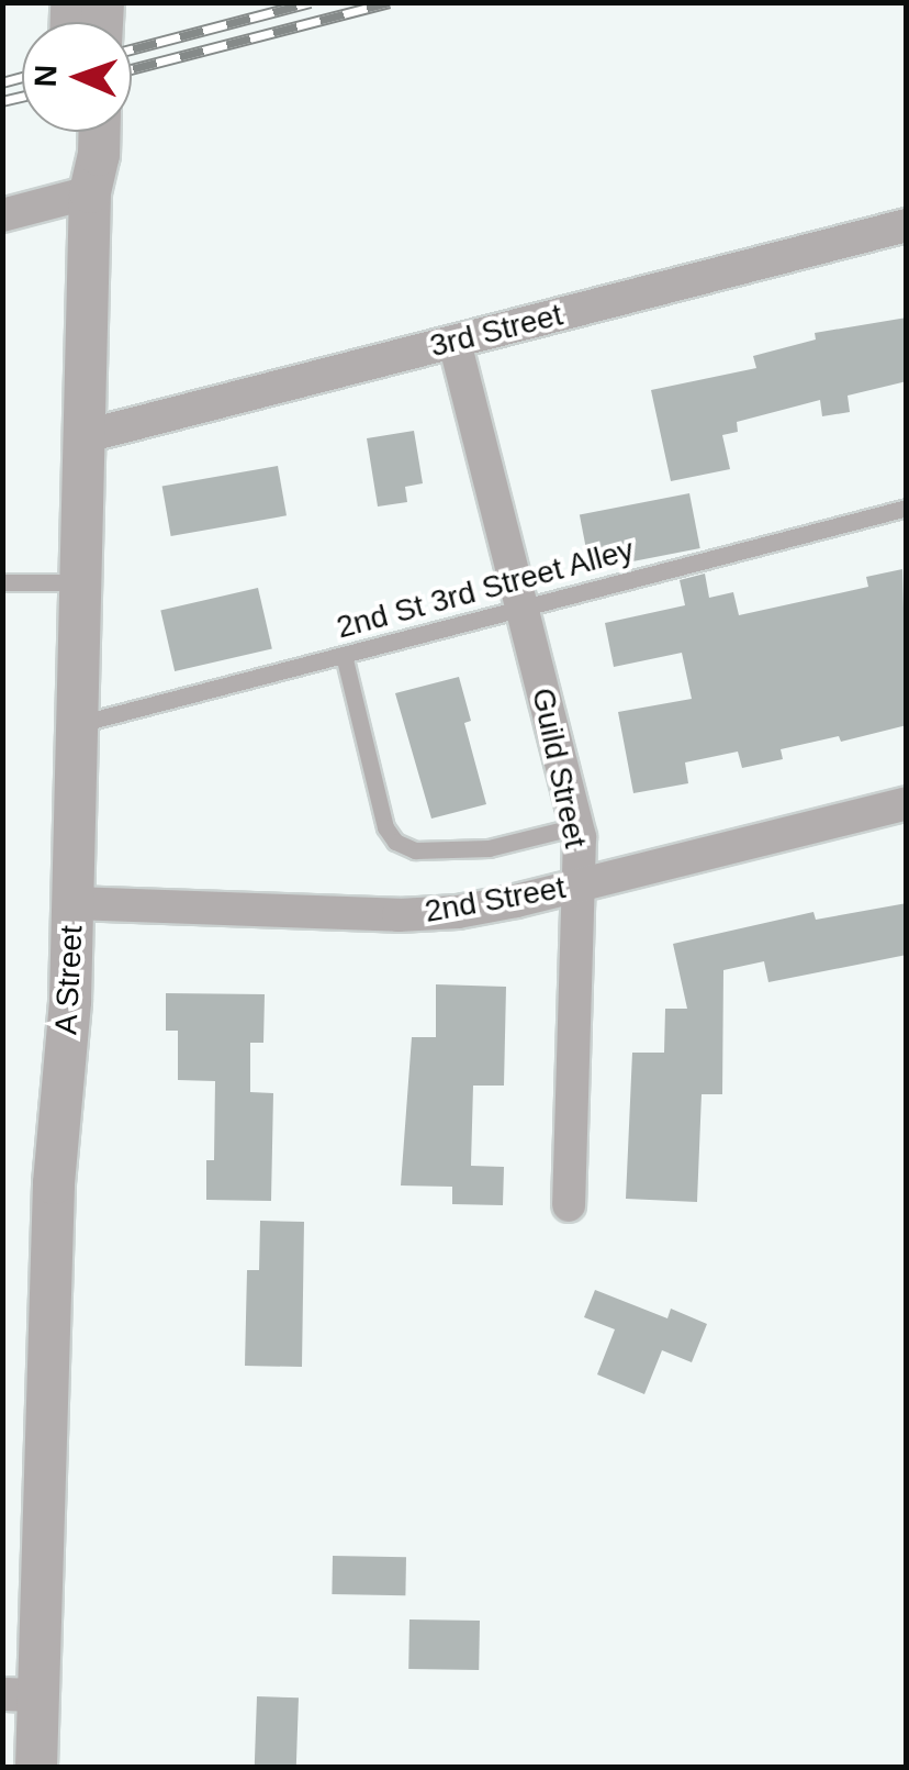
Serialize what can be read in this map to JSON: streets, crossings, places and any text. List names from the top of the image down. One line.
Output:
{"streets":{"street":["3rd Street","Guild Street","2nd Street","A Street"],"lane":["2nd St 3rd Street Alley"]},"crossings":[["3rd Street","Guild Street"],["3rd Street","A Street"],["2nd St 3rd Street Alley","Guild Street"],["2nd St 3rd Street Alley","A Street"],["Guild Street","2nd Street"],["2nd Street","A Street"]],"north":"left"}
